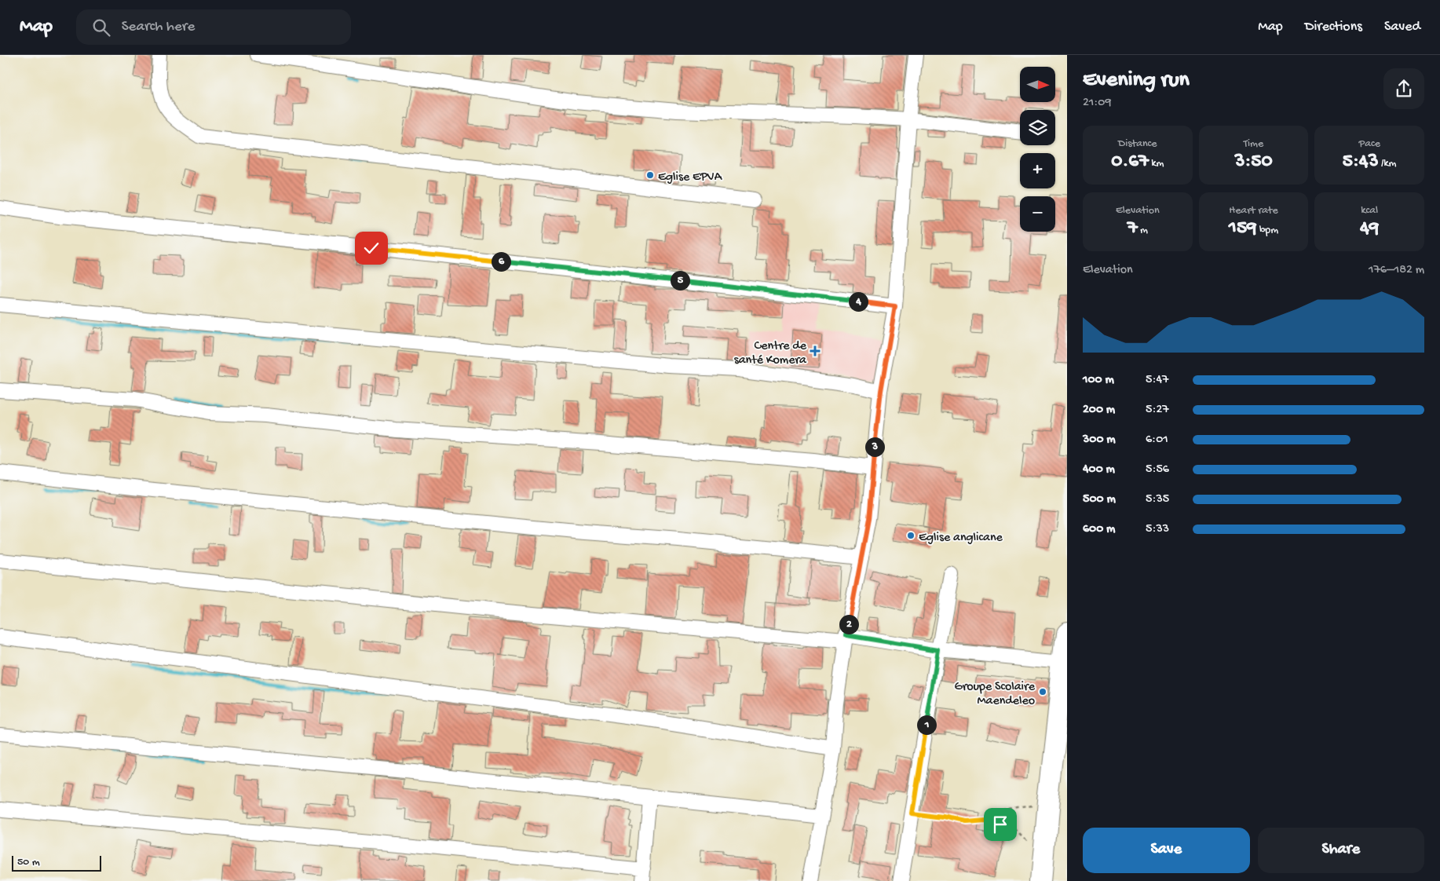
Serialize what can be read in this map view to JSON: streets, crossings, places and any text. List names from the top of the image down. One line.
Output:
{"places":{"other":["Eglise EPVA","Eglise anglicane","Groupe Scolaire Maendeleo"],"health":["Centre de santé Komera"]},"scale_bar":"50 m","north":"right","page":{"header":"Map","search":"Search here","nav":["Map","Directions","Saved"],"heading":["Evening run","21:09"],"map_buttons":["+","−"],"stats":[["Distance","0.67 km"],["Time","3:50"],["Pace","5:43 /km"],["Elevation","7 m"],["Heart rate","159 bpm"],["kcal","49"]],"pins":["6","5","4","3","2","1"],"chart":["Elevation","176–182 m"],"list":[{"name":"100 m","note":"5:47"},{"name":"200 m","note":"5:27"},{"name":"300 m","note":"6:01"},{"name":"400 m","note":"5:56"},{"name":"500 m","note":"5:35"},{"name":"600 m","note":"5:33"}],"buttons":["Save","Share"],"scale":"50 m"}}
